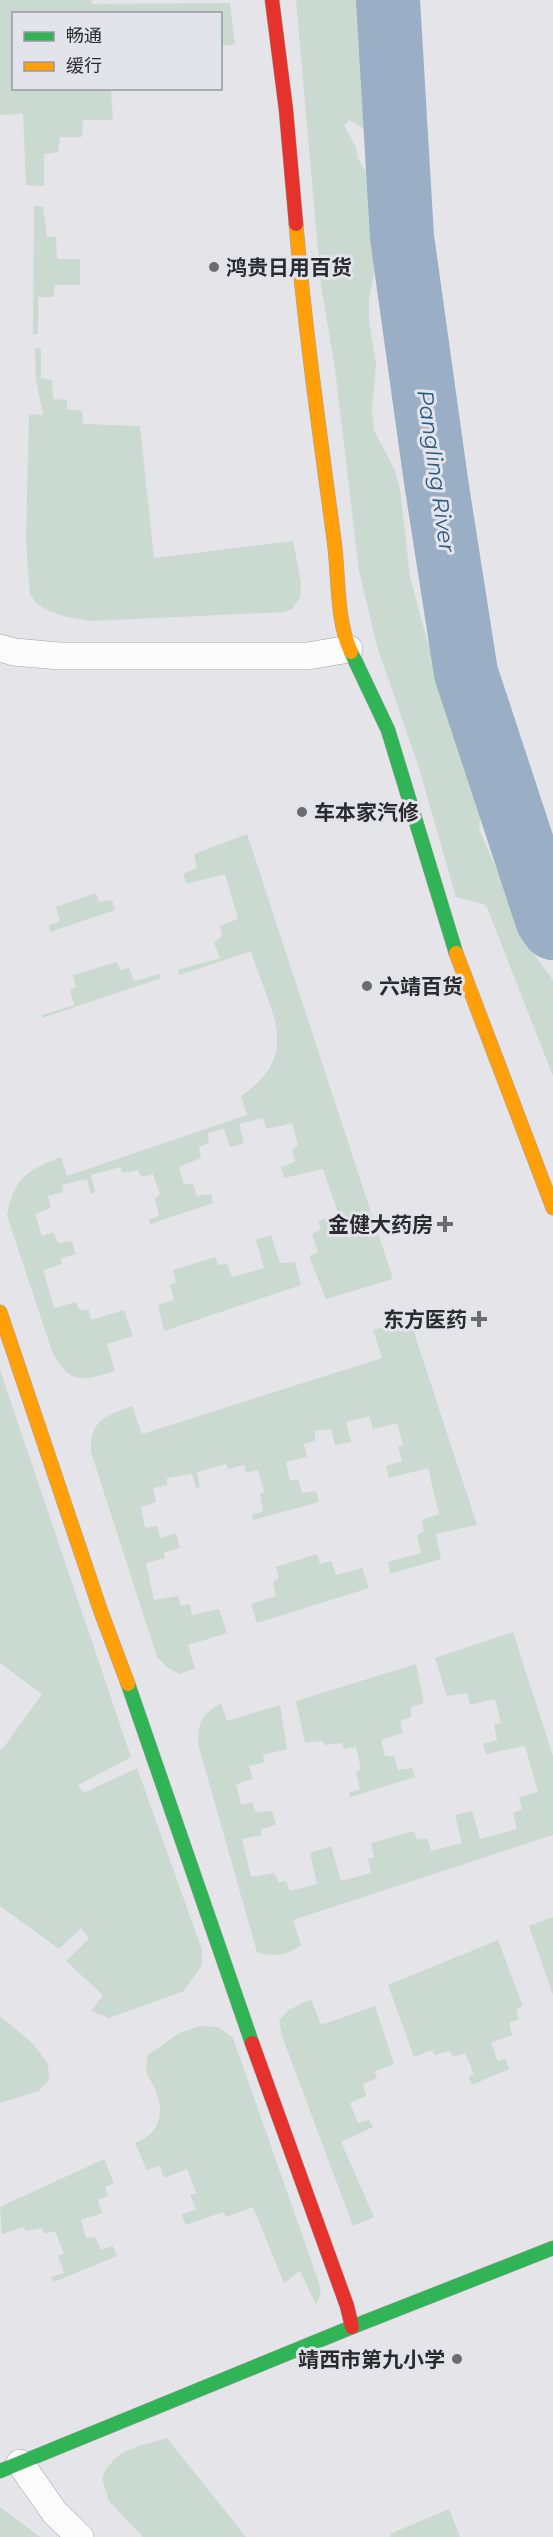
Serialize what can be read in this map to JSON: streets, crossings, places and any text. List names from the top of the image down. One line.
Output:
{"water":["Pangling River"],"places":{"other":["鸿贵日用百货","车本家汽修","六靖百货","靖西市第九小学"],"health":["金健大药房","东方医药"]},"legend":["畅通","缓行"]}
